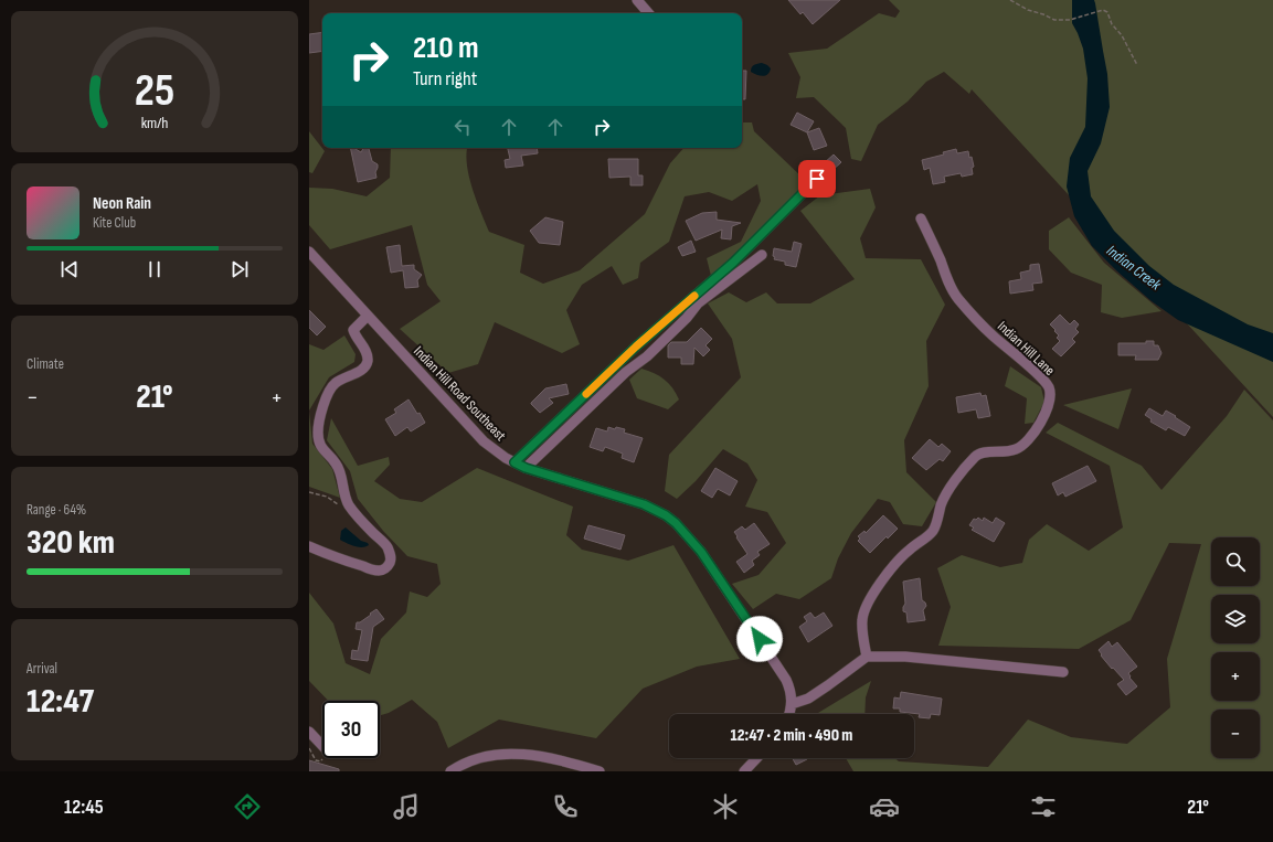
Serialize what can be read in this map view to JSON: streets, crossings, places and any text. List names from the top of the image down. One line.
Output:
{"streets":{"street":["Indian Hill Lane","Indian Hill Road Southeast"]},"water":["Indian Creek"],"page":{"turn":["210 m","Turn right"],"song":["Neon Rain","Kite Club"],"tile":["Climate",["Range · 64%","320 km"],["Arrival","12:47"]],"heat":["−","21°","+"],"map_buttons":["+","−"],"limit":"30","trip":"12:47 · 2 min · 490 m","tabs":["12:45","21°"],"gauge":["25","km/h"]}}
